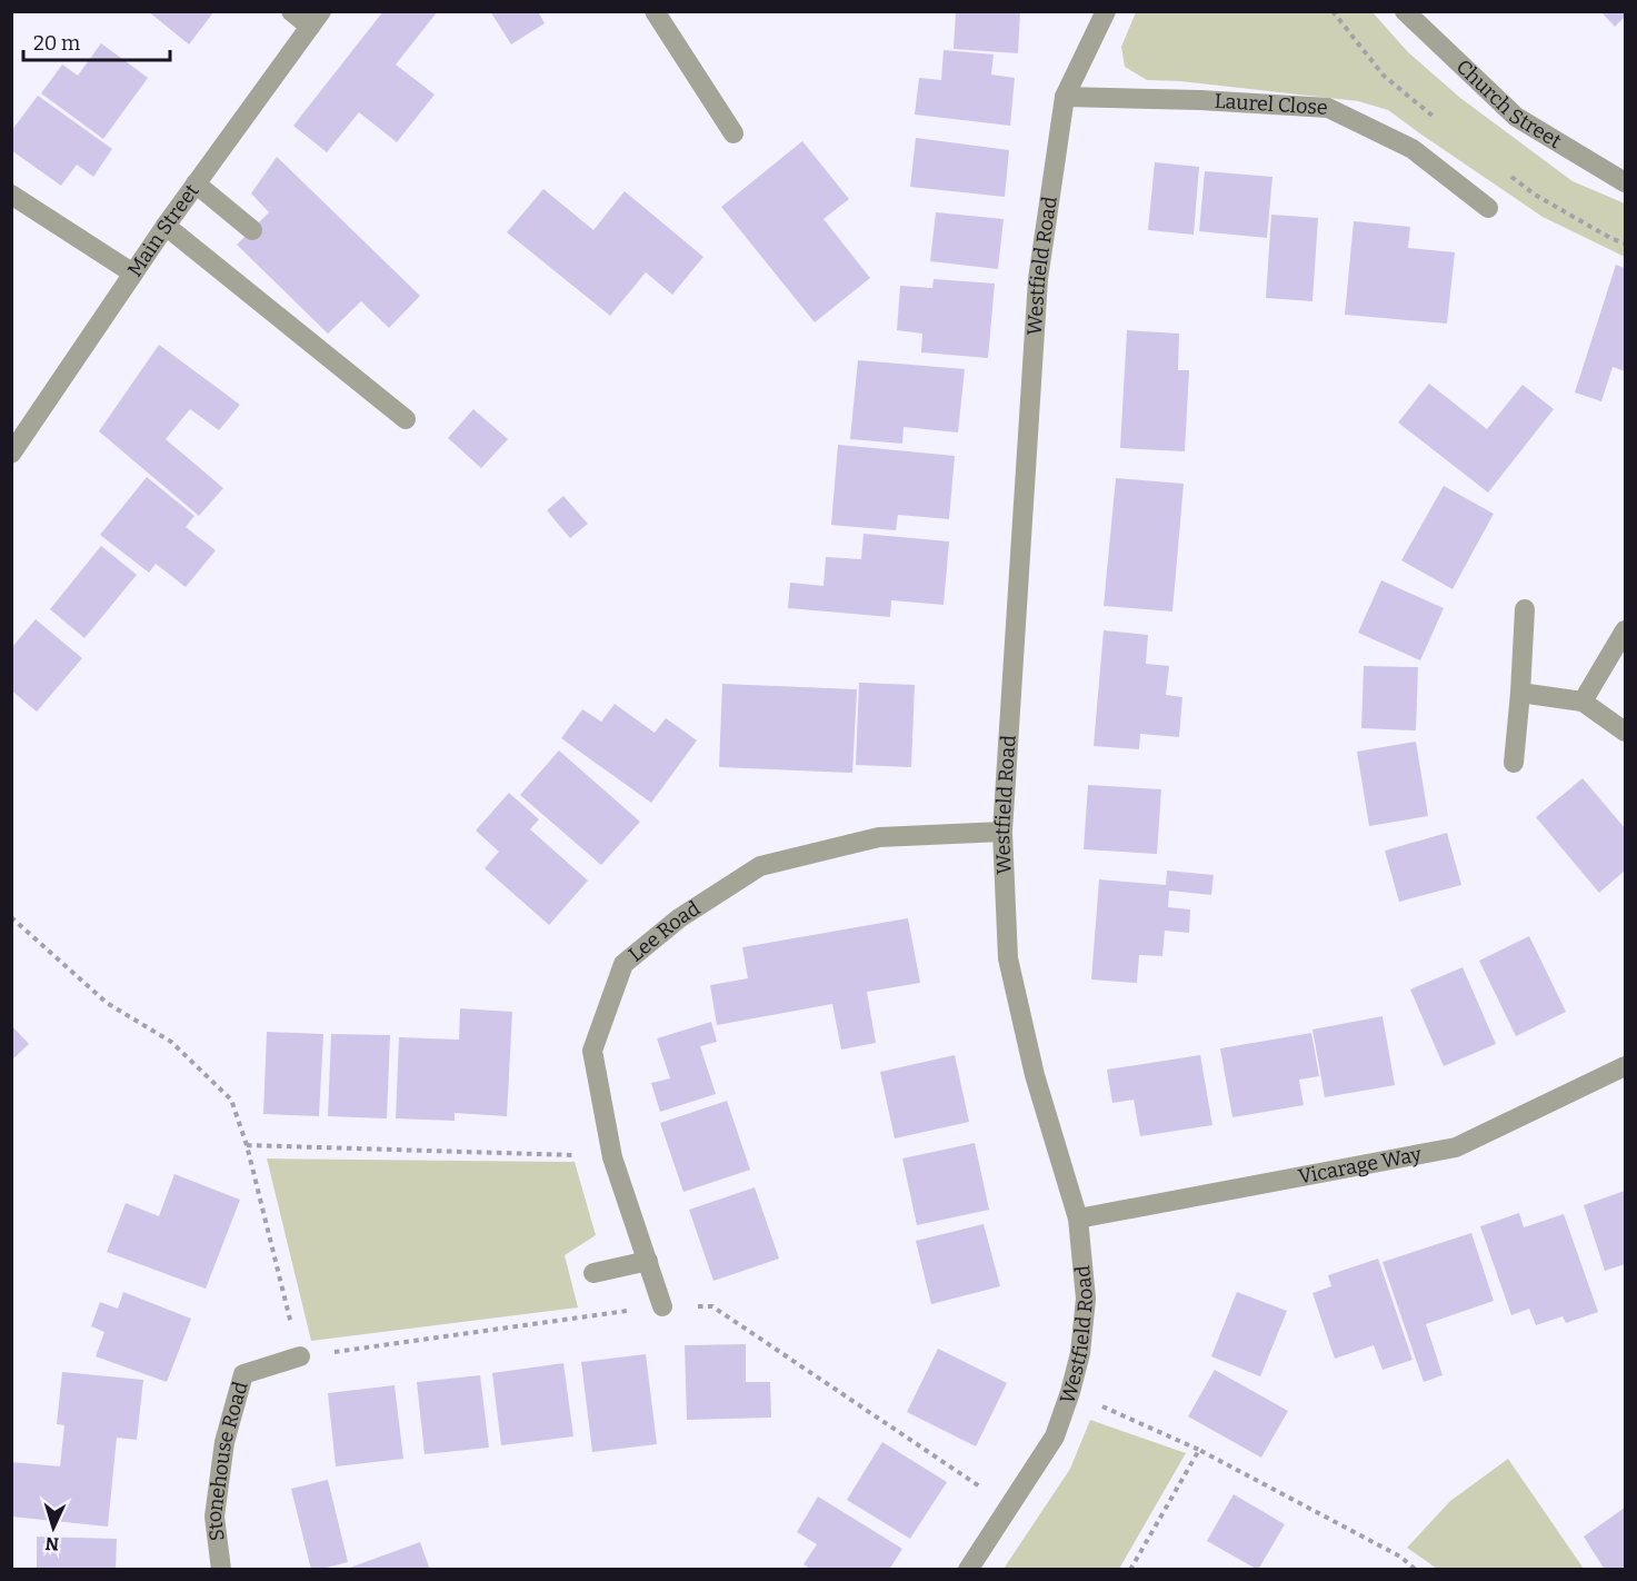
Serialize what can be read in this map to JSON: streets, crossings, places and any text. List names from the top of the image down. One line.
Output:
{"streets":{"street":["Church Street","Laurel Close","Main Street","Westfield Road","Lee Road","Vicarage Way","Stonehouse Road"]},"crossings":[["Laurel Close","Westfield Road"],["Westfield Road","Lee Road"],["Westfield Road","Vicarage Way"]],"scale_bar":"20 m","north":"bottom"}
